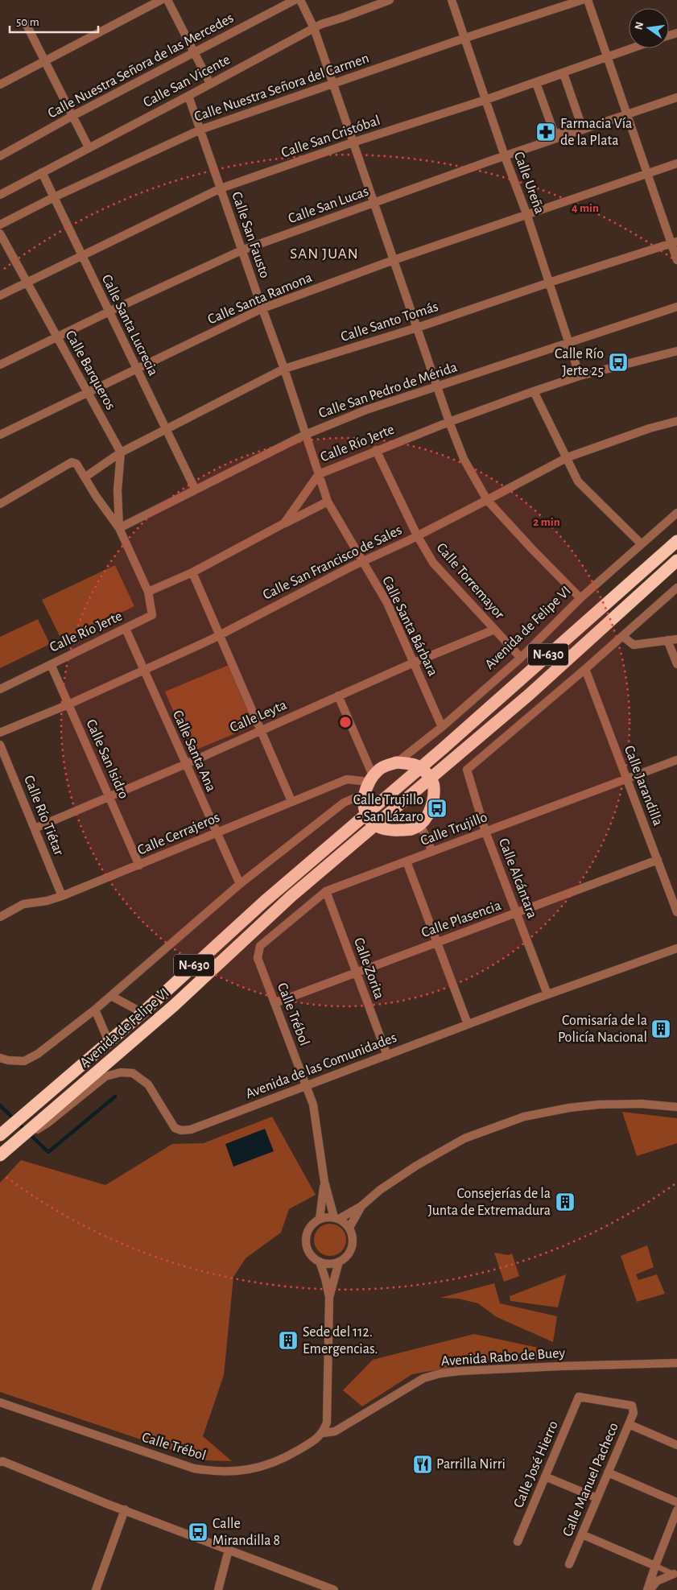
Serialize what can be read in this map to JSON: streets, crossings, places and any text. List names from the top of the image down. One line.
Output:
{"streets":{"highway":["Avenida de Felipe VI","N-630"],"street":["Calle Nuestra Señora de las Mercedes","Calle San Vicente","Calle Nuestra Señora del Carmen","Calle San Cristóbal","Calle Ureña","Calle San Lucas","Calle San Fausto","Calle Santa Ramona","Calle Santo Tomás","Calle Santa Lucrecia","Calle Barqueros","Calle San Pedro de Mérida","Calle Río Jerte","Calle San Francisco de Sales","Calle Torremayor","Calle Santa Bárbara","Calle Leyta","Calle Santa Ana","Calle San Isidro","Calle Jarandilla","Calle Río Tiétar","Calle Trujillo","Calle Cerrajeros","Calle Alcántara","Calle Plasencia","Calle Zorita","Calle Trébol","Avenida de las Comunidades","Avenida Rabo de Buey","Calle José Hierro","Calle Manuel Pacheco"]},"crossings":[["Calle San Vicente","Calle San Fausto"],["Calle San Vicente","Calle Santa Lucrecia"],["Calle Nuestra Señora del Carmen","Calle Ureña"],["Calle Nuestra Señora del Carmen","Calle San Fausto"],["Calle Nuestra Señora del Carmen","Calle Santa Lucrecia"],["Calle San Cristóbal","Calle Ureña"],["Calle San Cristóbal","Calle San Fausto"],["Calle San Cristóbal","Calle Santa Lucrecia"],["Calle San Cristóbal","Calle Barqueros"],["Calle Ureña","Calle San Lucas"],["Calle Ureña","Calle Santa Ramona"],["Calle Ureña","Calle Santo Tomás"],["Calle Ureña","Calle San Pedro de Mérida"],["Calle Ureña","Calle Río Jerte"],["Calle San Lucas","Calle San Fausto"],["Calle San Lucas","Calle Santa Lucrecia"],["Calle San Lucas","Calle Barqueros"],["Calle San Fausto","Calle Santa Ramona"],["Calle San Fausto","Calle Santo Tomás"],["Calle San Fausto","Calle San Pedro de Mérida"],["Calle San Fausto","Calle Río Jerte"],["Calle San Fausto","Calle Santa Bárbara"],["Calle Santa Ramona","Calle Santa Lucrecia"],["Calle Santa Ramona","Calle Barqueros"],["Calle Santo Tomás","Calle Santa Lucrecia"],["Calle Santo Tomás","Calle Barqueros"],["Calle Santa Lucrecia","Calle San Pedro de Mérida"],["Calle Río Jerte","Calle Torremayor"],["Calle Río Jerte","Calle Santa Bárbara"],["Calle Río Jerte","Calle Santa Ana"],["Calle Río Jerte","Calle San Isidro"],["Calle San Francisco de Sales","Calle Torremayor"],["Calle San Francisco de Sales","Calle Santa Bárbara"],["Calle San Francisco de Sales","Calle Santa Ana"],["Calle San Francisco de Sales","Calle San Isidro"],["Calle Torremayor","Avenida de Felipe VI"],["Calle Torremayor","Calle Leyta"],["Calle Santa Bárbara","Avenida de Felipe VI"],["Calle Santa Bárbara","Calle Leyta"],["Avenida de Felipe VI","N-630"],["Avenida de Felipe VI","Avenida de las Comunidades"],["Calle Leyta","Calle Santa Ana"],["Calle Leyta","Calle San Isidro"],["Calle Leyta","Calle Río Tiétar"],["Calle Santa Ana","Calle Cerrajeros"],["Calle San Isidro","Calle Cerrajeros"],["Calle Jarandilla","Calle Trujillo"],["Calle Jarandilla","Calle Alcántara"],["Calle Jarandilla","Calle Plasencia"],["Calle Río Tiétar","Calle Cerrajeros"],["Calle Trujillo","Calle Alcántara"],["Calle Trujillo","Calle Zorita"],["Calle Trujillo","Calle Trébol"],["Calle Alcántara","Calle Plasencia"],["Calle Alcántara","Avenida de las Comunidades"],["Calle Plasencia","Calle Zorita"],["Calle Plasencia","Calle Trébol"],["Calle Zorita","Avenida de las Comunidades"],["Calle Trébol","Avenida de las Comunidades"],["Calle Trébol","Avenida Rabo de Buey"],["Calle José Hierro","Calle Manuel Pacheco"]],"districts":["SAN JUAN"],"places":{"pharmacy":["Farmacia Vía de la Plata"],"bus stop":["Calle Río Jerte 25","Calle Trujillo - San Lázaro","Calle Mirandilla 8"],"building":["Comisaría de la Policía Nacional","Consejerías de la Junta de Extremadura","Sede del 112. Emergencias."],"restaurant":["Parrilla Nirri"]},"scale_bar":"50 m","north":"left","rings":["4 min","2 min"]}
